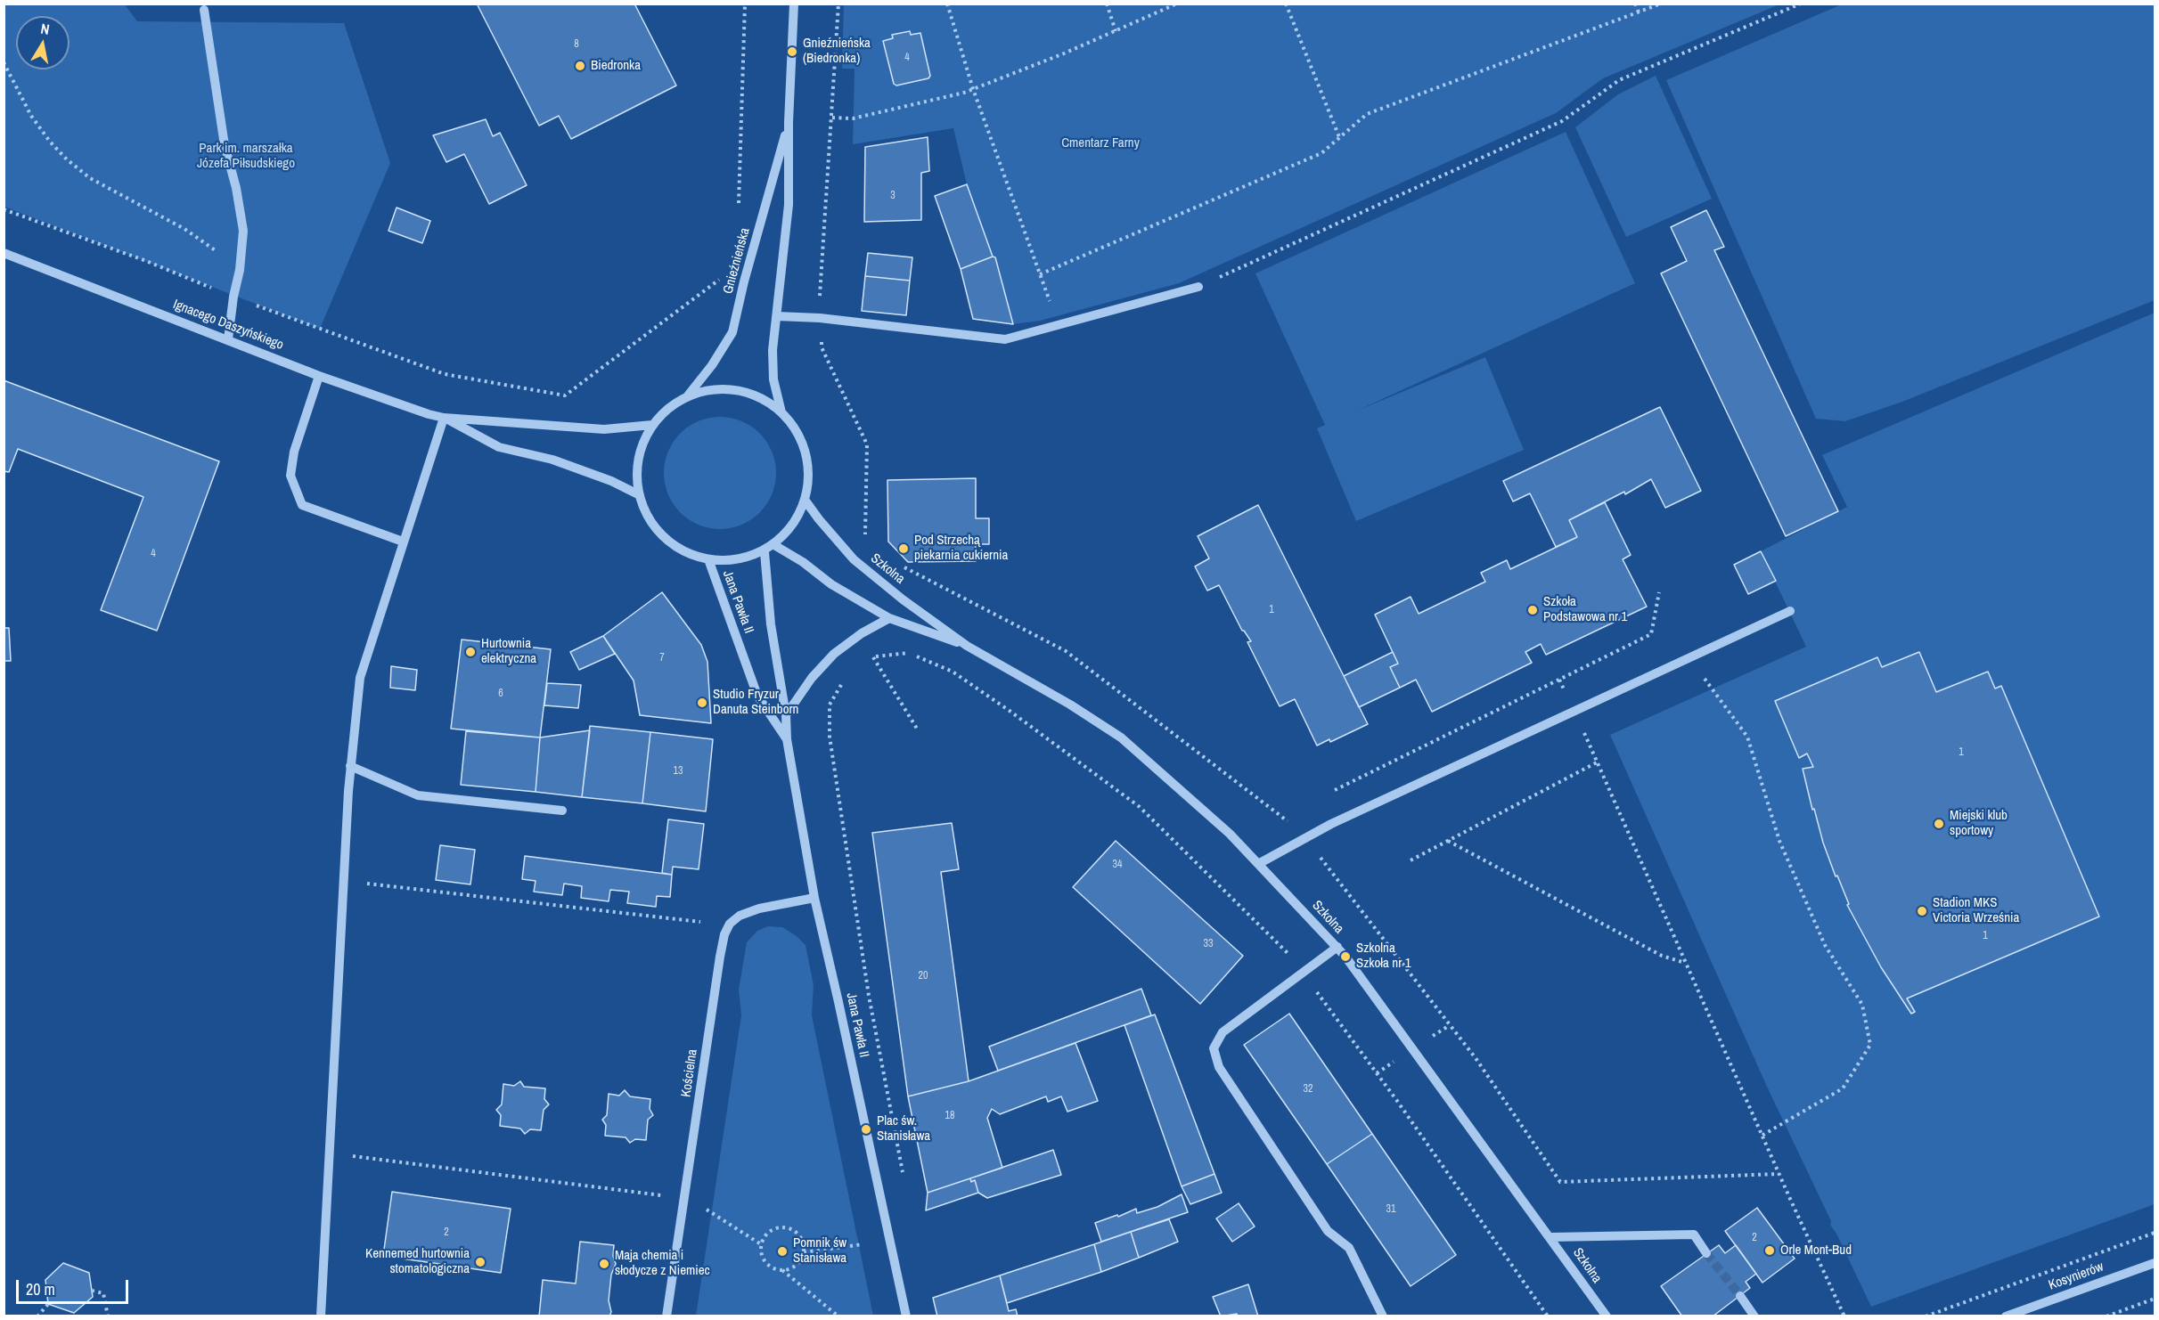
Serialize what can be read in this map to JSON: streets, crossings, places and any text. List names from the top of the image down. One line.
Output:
{"streets":{"street":["Gnieźnieńska","Ignacego Daszyńskiego","Szkolna","Jana Pawła II","Kościelna","Kosynierów"]},"crossings":[["Gnieźnieńska","Ignacego Daszyńskiego"],["Gnieźnieńska","Szkolna"],["Gnieźnieńska","Jana Pawła II"],["Ignacego Daszyńskiego","Szkolna"],["Ignacego Daszyńskiego","Jana Pawła II"],["Szkolna","Jana Pawła II"],["Jana Pawła II","Kościelna"]],"parks":["Cmentarz Farny","Park im. marszałka Józefa Piłsudskiego"],"places":["Gnieźnieńska (Biedronka)","Biedronka","Pod Strzechą piekarnia cukiernia","Szkoła Podstawowa nr 1","Hurtownia elektryczna","Studio Fryzur Danuta Steinborn","Miejski klub sportowy","Stadion MKS Victoria Września","Szkolna Szkoła nr 1","Plac św. Stanisława","Orle Mont-Bud","Pomnik św Stanisława","Kennemed hurtownia stomatologiczna","Maja chemia i słodycze z Niemiec"],"house_numbers":["8","4","3","4","1","7","6","1","13","34","1","33","20","32","18","31","2","2"],"scale_bar":"20 m","north":"top"}
